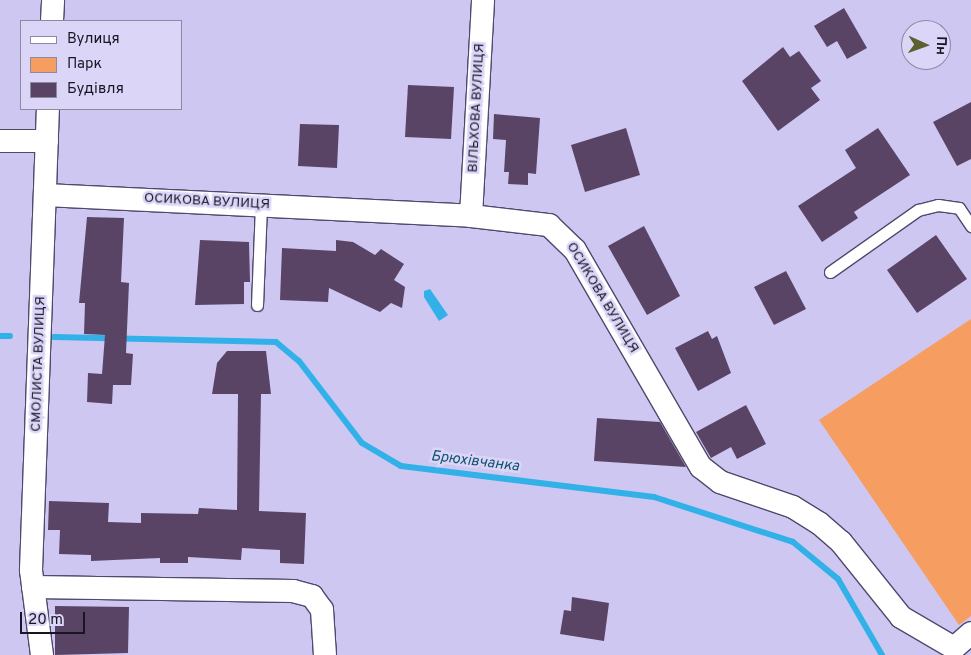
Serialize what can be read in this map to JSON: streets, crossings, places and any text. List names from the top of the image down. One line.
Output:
{"streets":{"street":["ВІЛЬХОВА ВУЛИЦЯ","ОСИКОВА ВУЛИЦЯ","СМОЛИСТА ВУЛИЦЯ"]},"crossings":[["ВІЛЬХОВА ВУЛИЦЯ","ОСИКОВА ВУЛИЦЯ"],["ОСИКОВА ВУЛИЦЯ","СМОЛИСТА ВУЛИЦЯ"]],"water":["Брюхівчанка"],"legend":["Вулиця","Парк","Будівля"],"scale_bar":"20 m","north":"right"}
